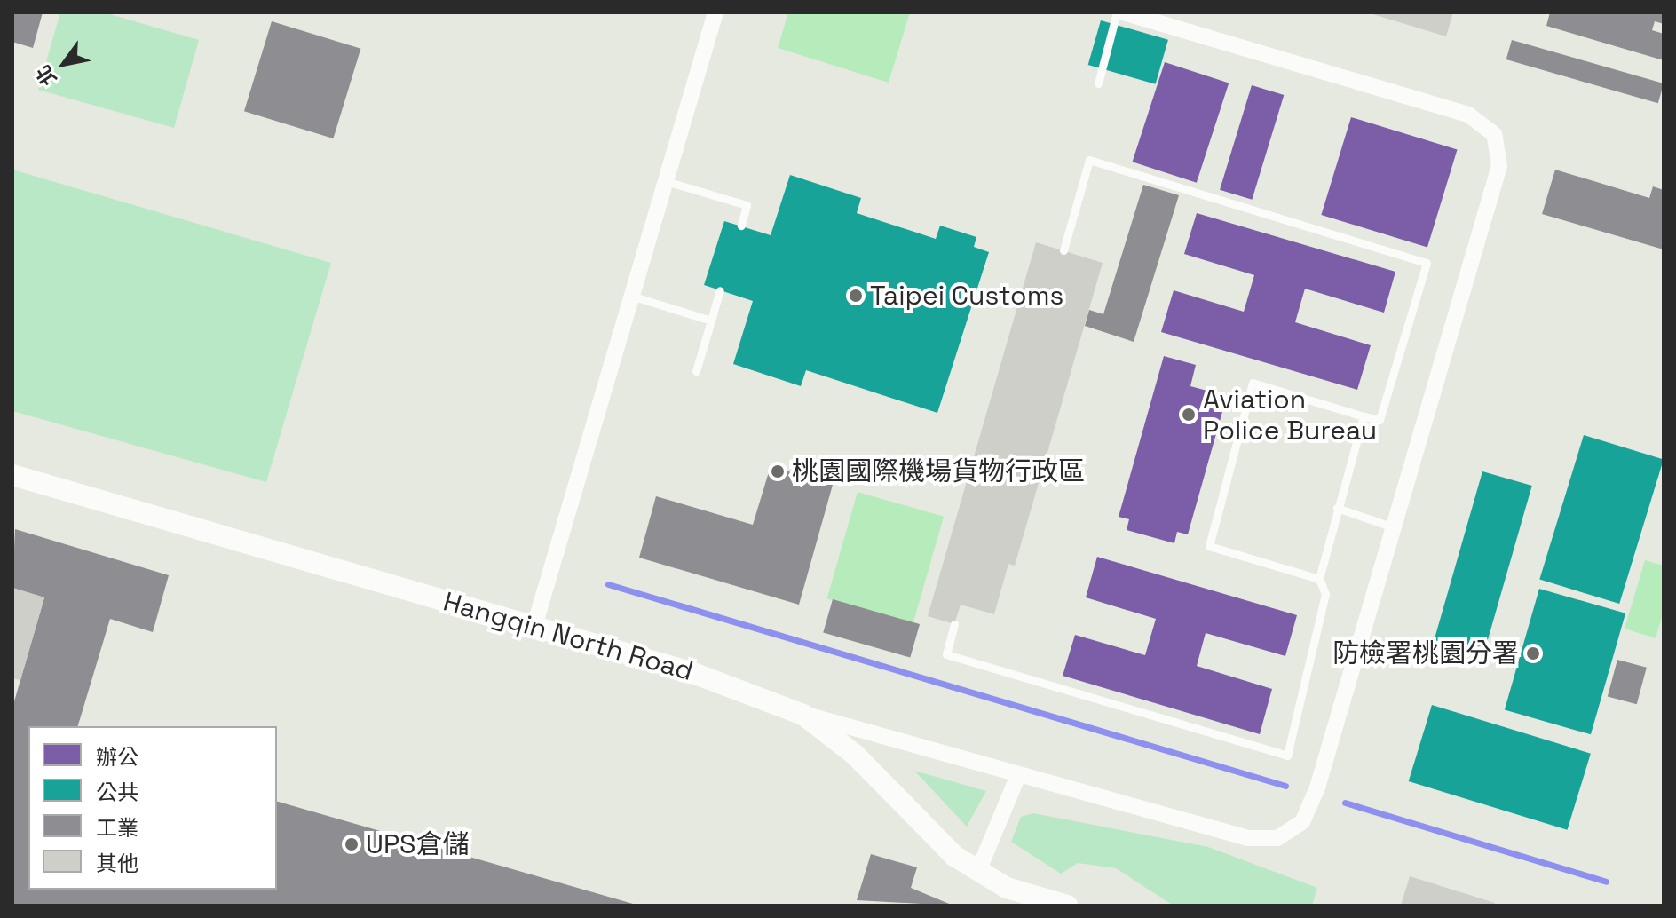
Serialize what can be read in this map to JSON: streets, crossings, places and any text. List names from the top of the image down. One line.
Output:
{"streets":{"street":["Hangqin North Road"]},"places":["Taipei Customs","Aviation Police Bureau","桃園國際機場貨物行政區","防檢署桃園分署","UPS倉儲"],"legend":["辦公","公共","工業","其他"],"north":"bottom left"}
